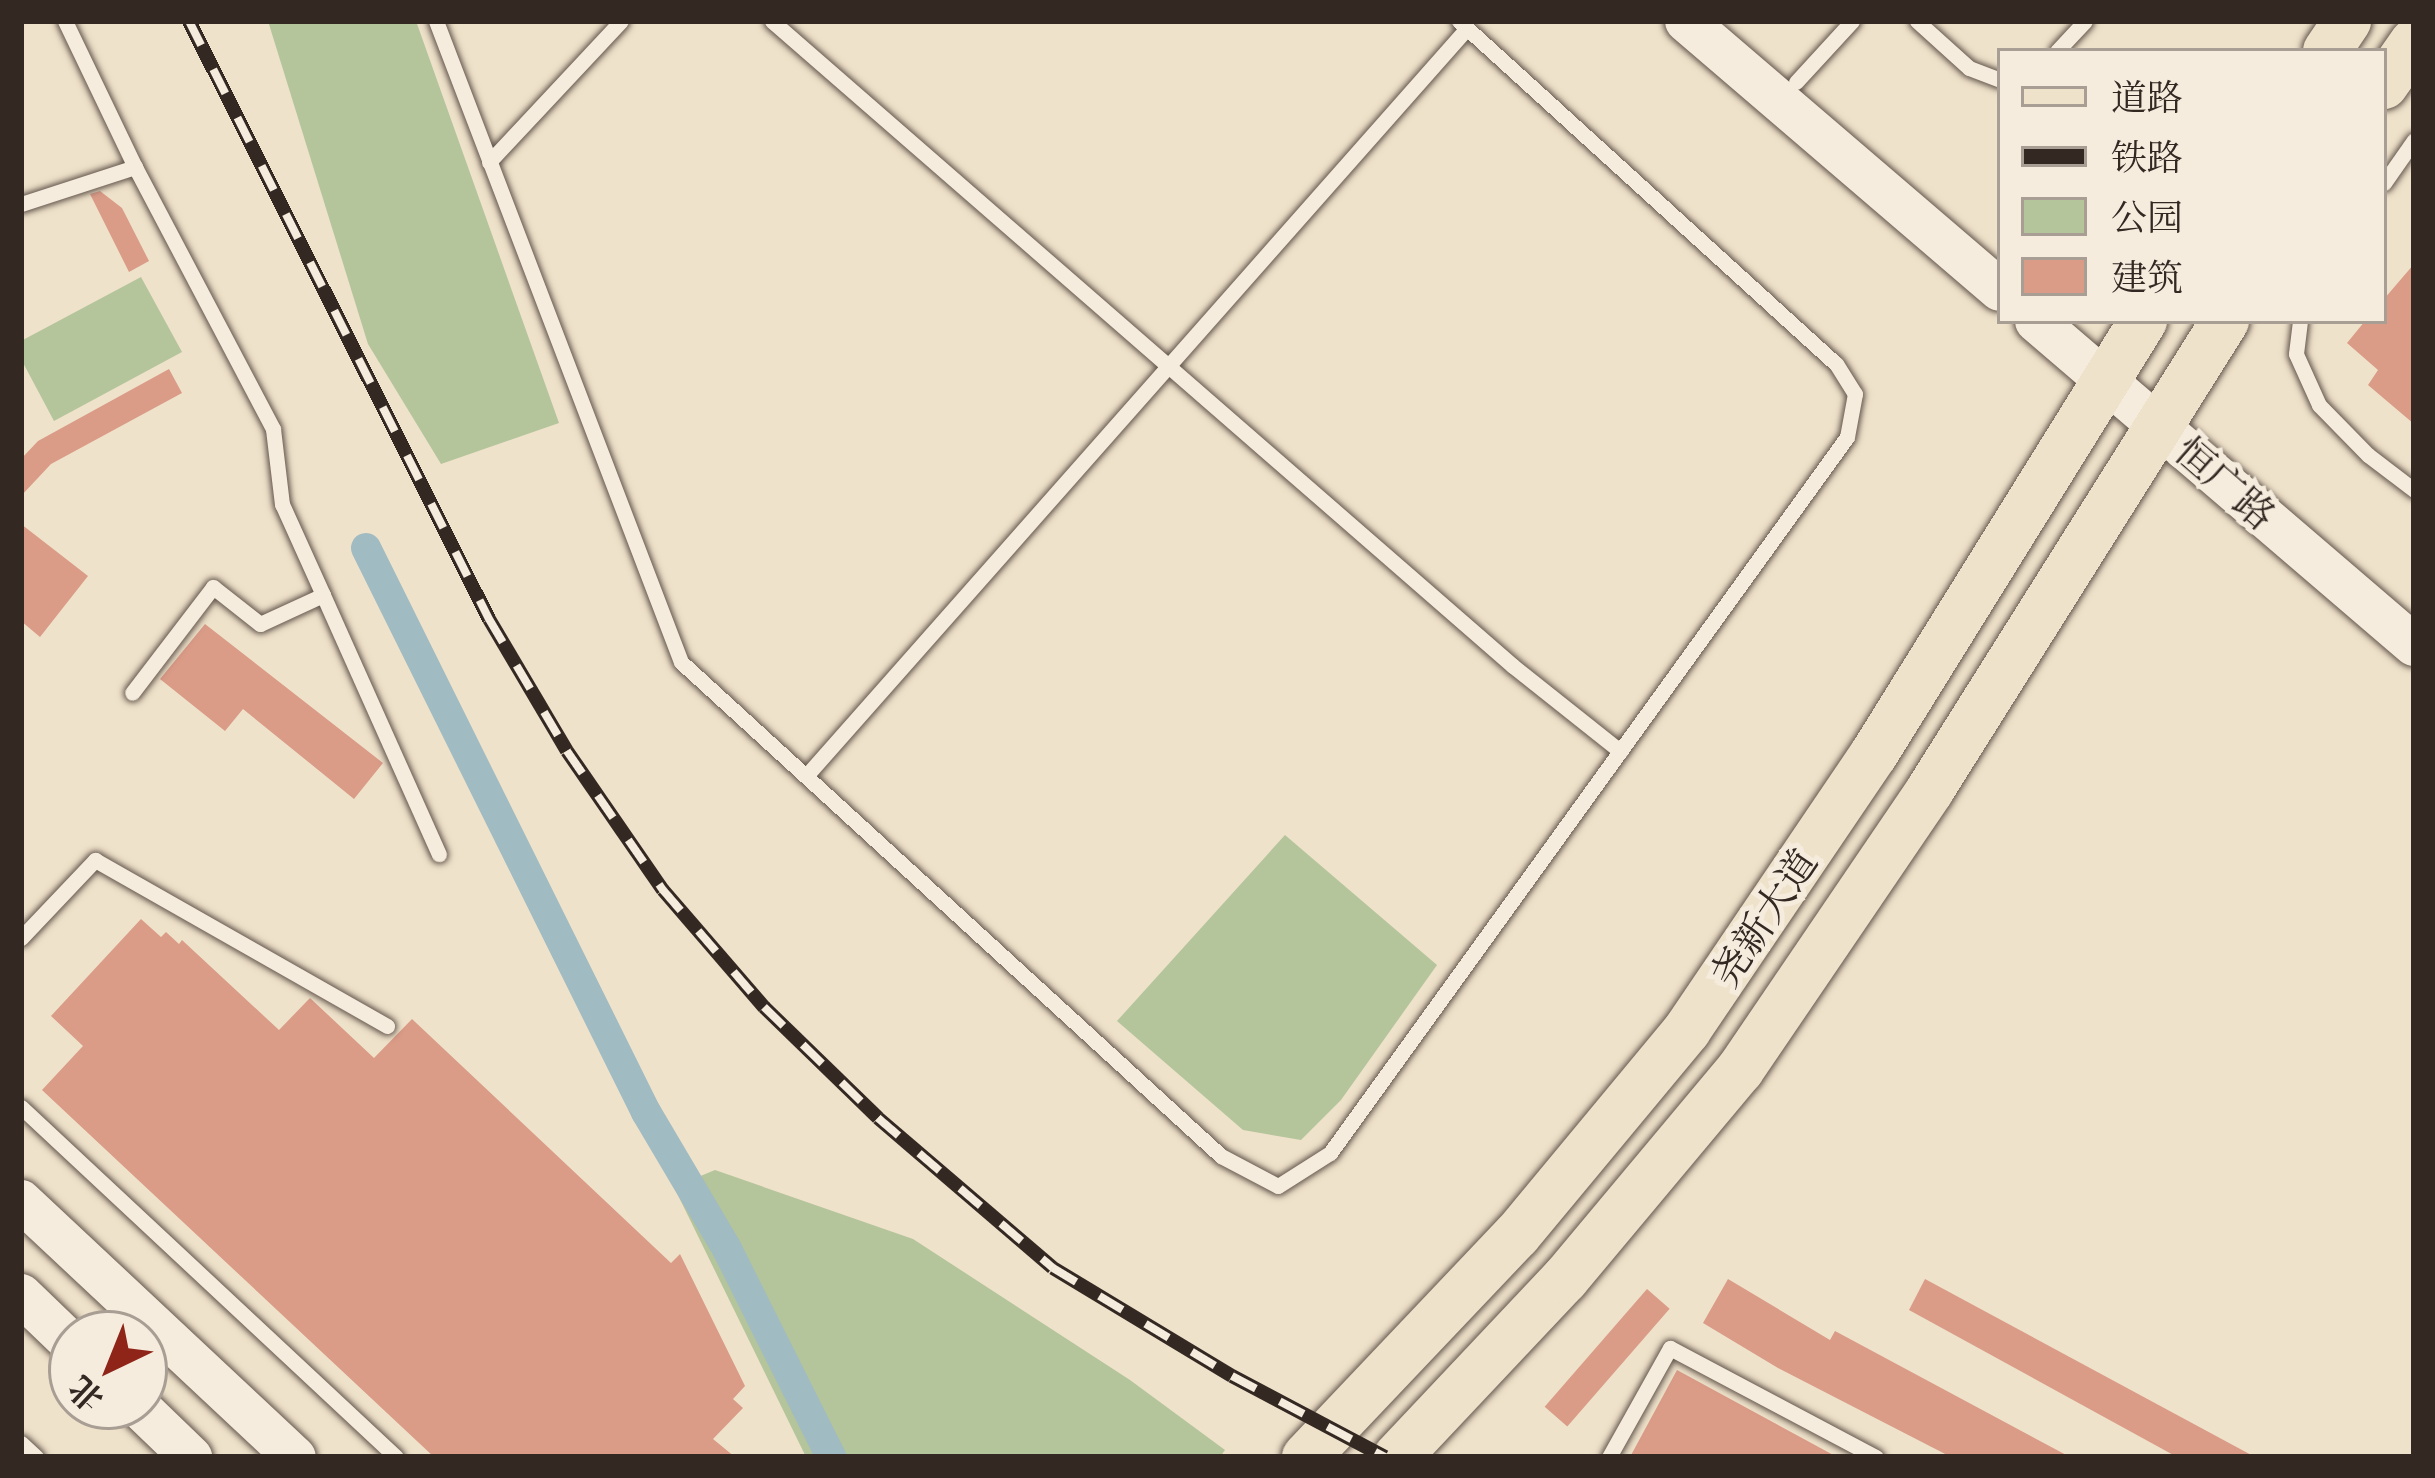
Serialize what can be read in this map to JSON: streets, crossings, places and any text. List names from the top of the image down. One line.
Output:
{"streets":{"main road":["尧新大道"],"street":["恒广路"]},"crossings":[["恒广路","尧新大道"]],"legend":["道路","铁路","公园","建筑"],"north":"bottom left"}
